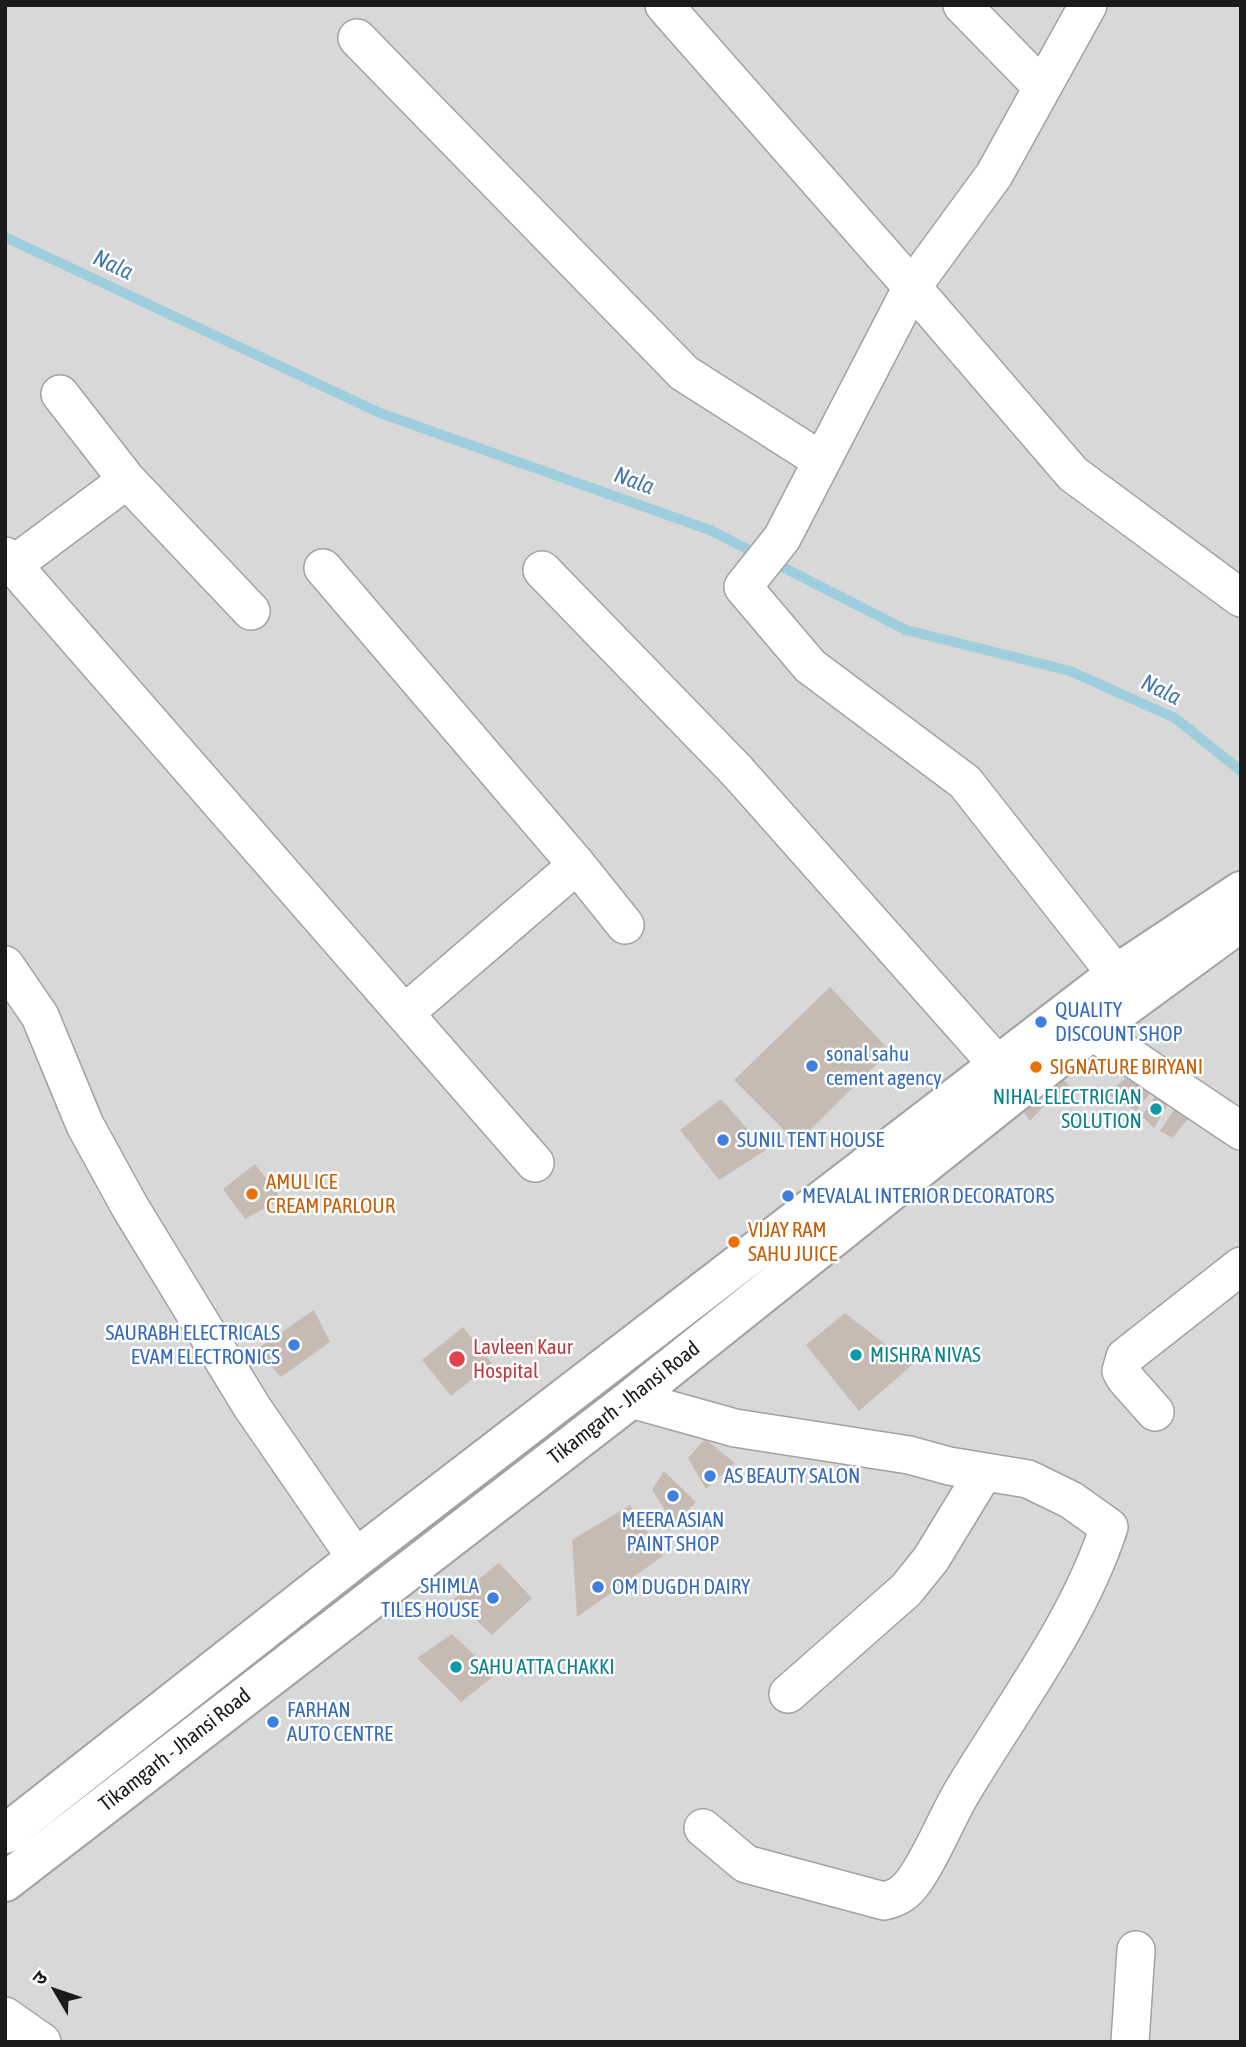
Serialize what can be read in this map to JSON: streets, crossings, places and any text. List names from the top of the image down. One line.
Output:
{"streets":{"street":["Tikamgarh - Jhansi Road"]},"water":["Nala"],"places":["QUALITY DISCOUNT SHOP","sonal sahu cement agency","SIGNATURE BIRYANI","NIHAL ELECTRICIAN SOLUTION","SUNIL TENT HOUSE","AMUL ICE CREAM PARLOUR","MEVALAL INTERIOR DECORATORS","VIJAY RAM SAHU JUICE","SAURABH ELECTRICALS EVAM ELECTRONICS","MISHRA NIVAS","Lavleen Kaur Hospital","AS BEAUTY SALON","MEERA ASIAN PAINT SHOP","OM DUGDH DAIRY","SHIMLA TILES HOUSE","SAHU ATTA CHAKKI","FARHAN AUTO CENTRE"],"north":"top left"}
